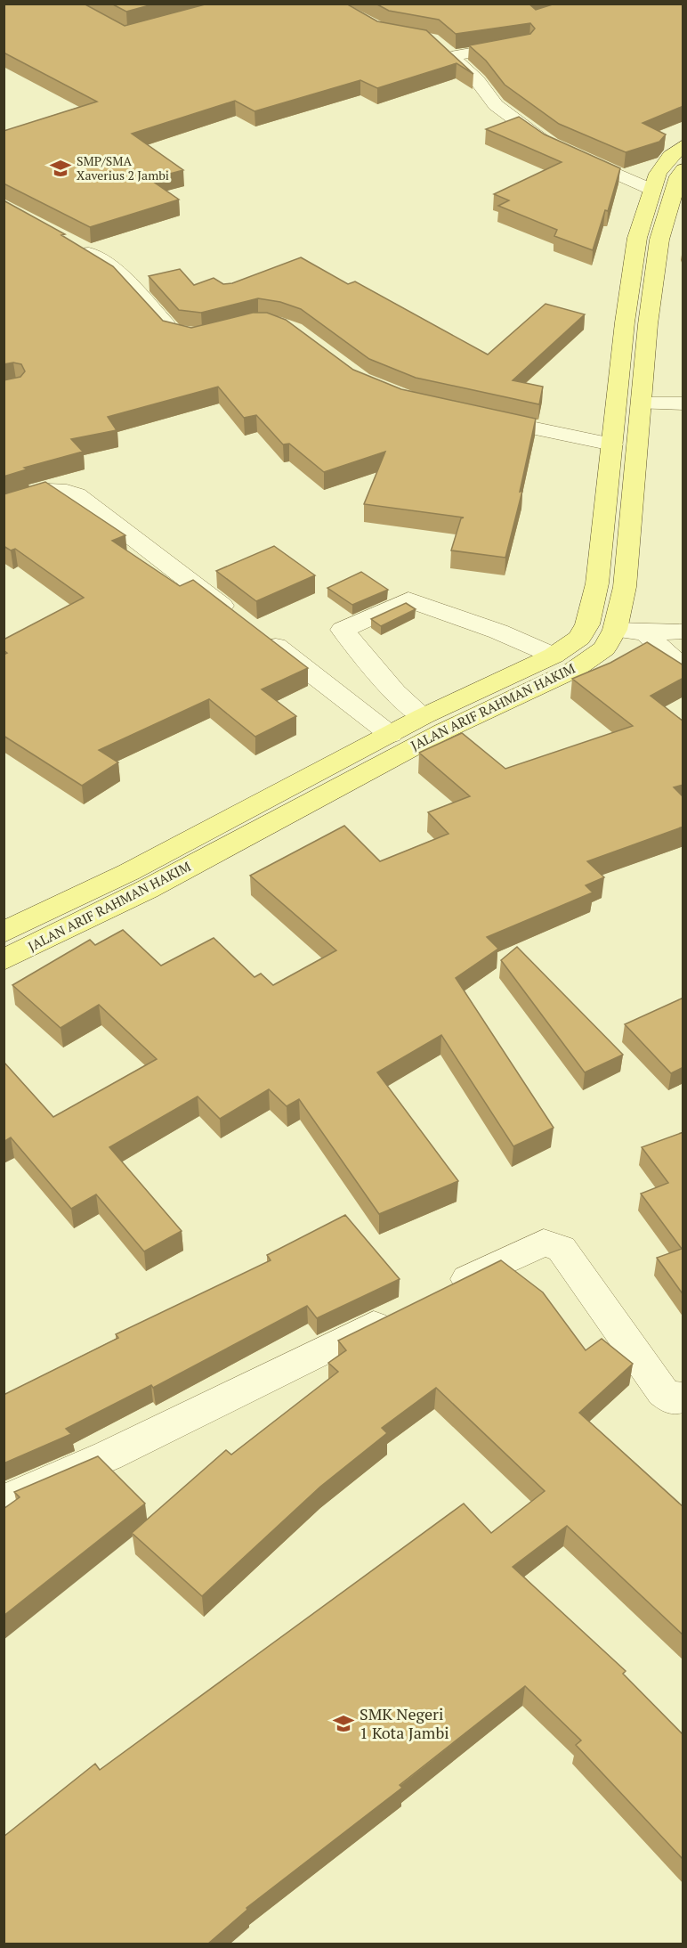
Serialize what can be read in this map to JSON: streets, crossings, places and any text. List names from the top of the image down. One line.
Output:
{"streets":{"main road":["JALAN ARIF RAHMAN HAKIM"]},"places":{"school or university":["SMP/SMA Xaverius 2 Jambi","SMK Negeri 1 Kota Jambi"]}}
